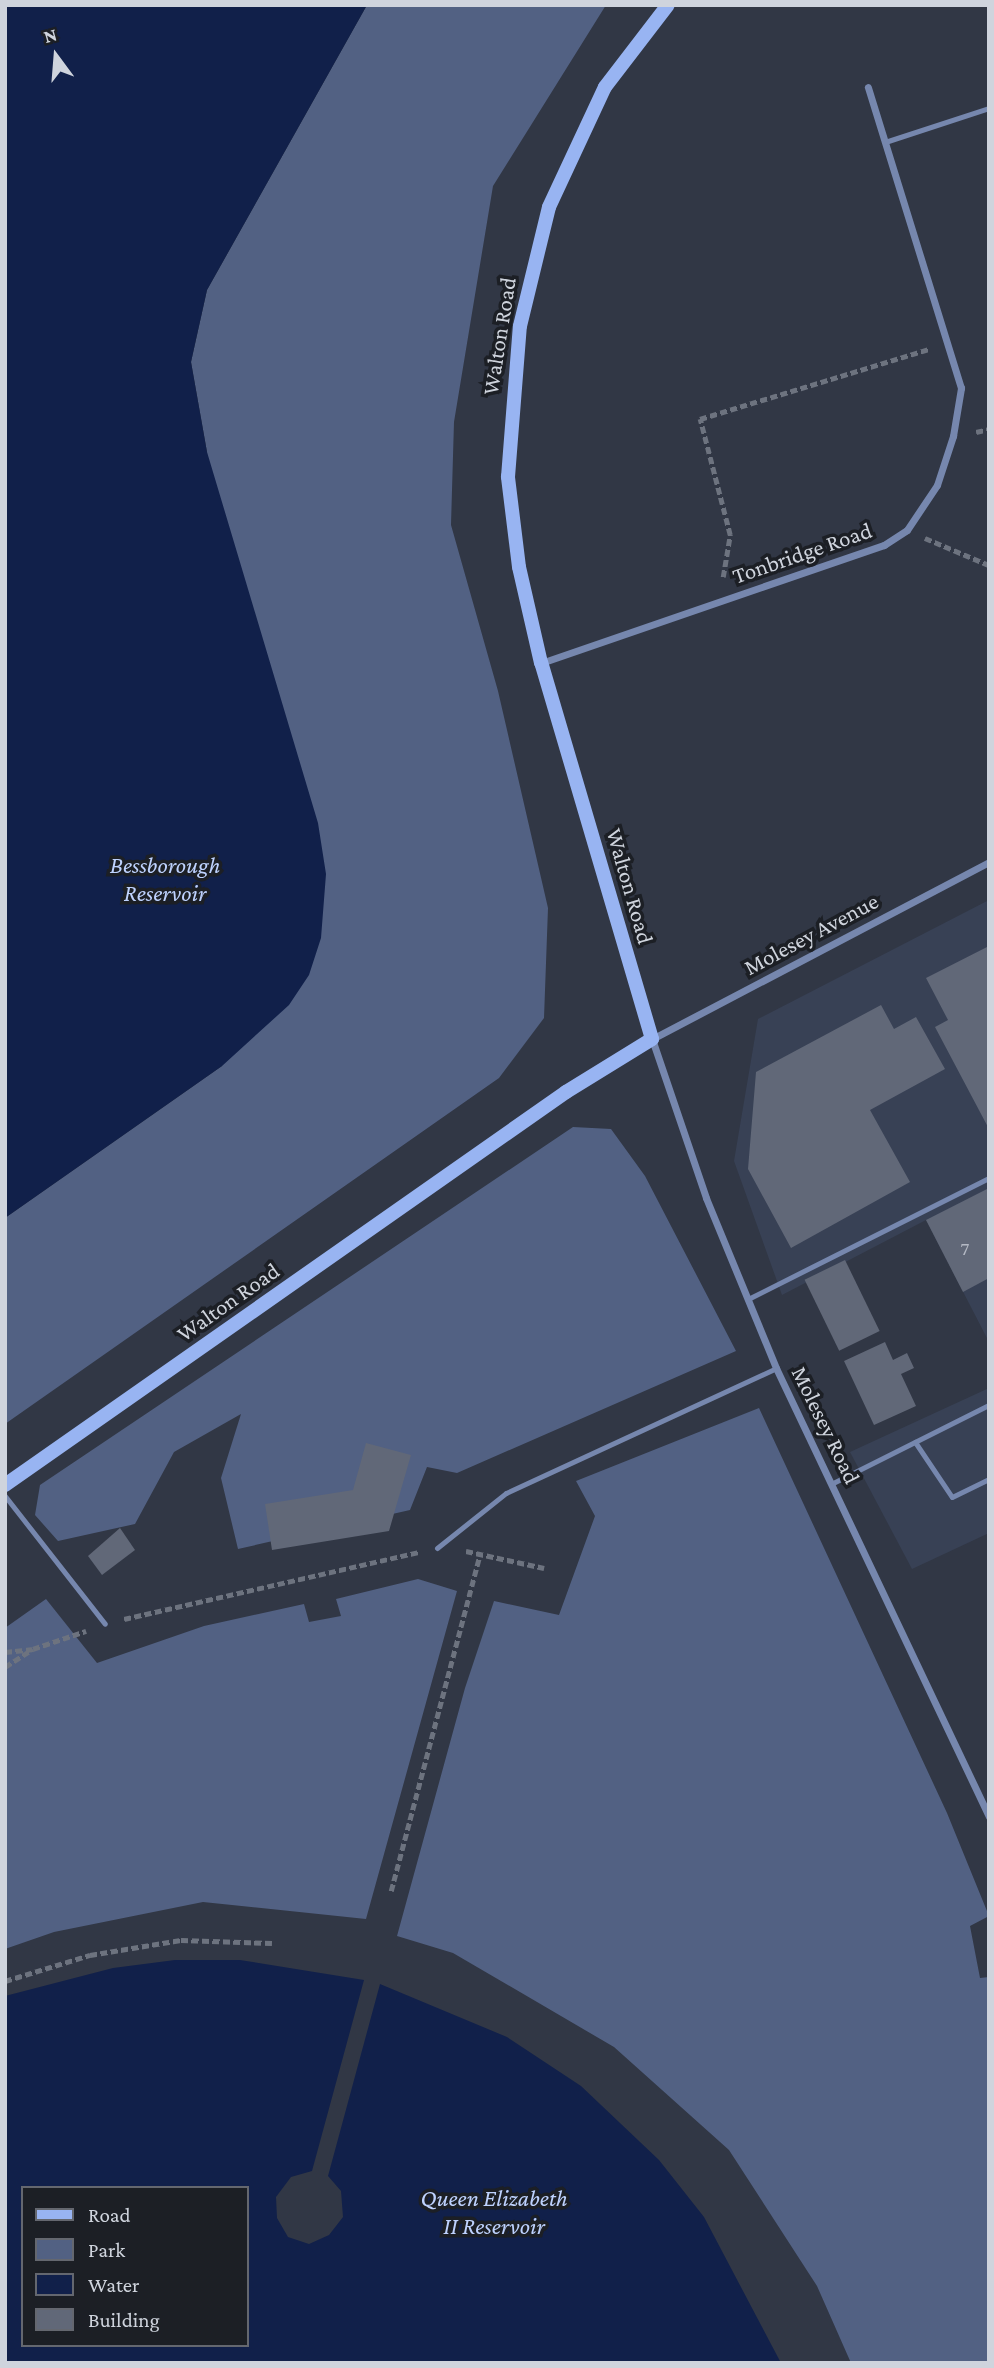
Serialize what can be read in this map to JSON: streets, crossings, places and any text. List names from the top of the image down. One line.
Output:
{"streets":{"main road":["Walton Road"],"street":["Tonbridge Road","Molesey Avenue","Molesey Road"]},"crossings":[["Walton Road","Tonbridge Road"],["Walton Road","Molesey Avenue"],["Walton Road","Molesey Road"],["Molesey Avenue","Molesey Road"]],"water":["Bessborough Reservoir","Queen Elizabeth II Reservoir"],"house_numbers":["7"],"legend":["Road","Park","Water","Building"],"north":"top"}
